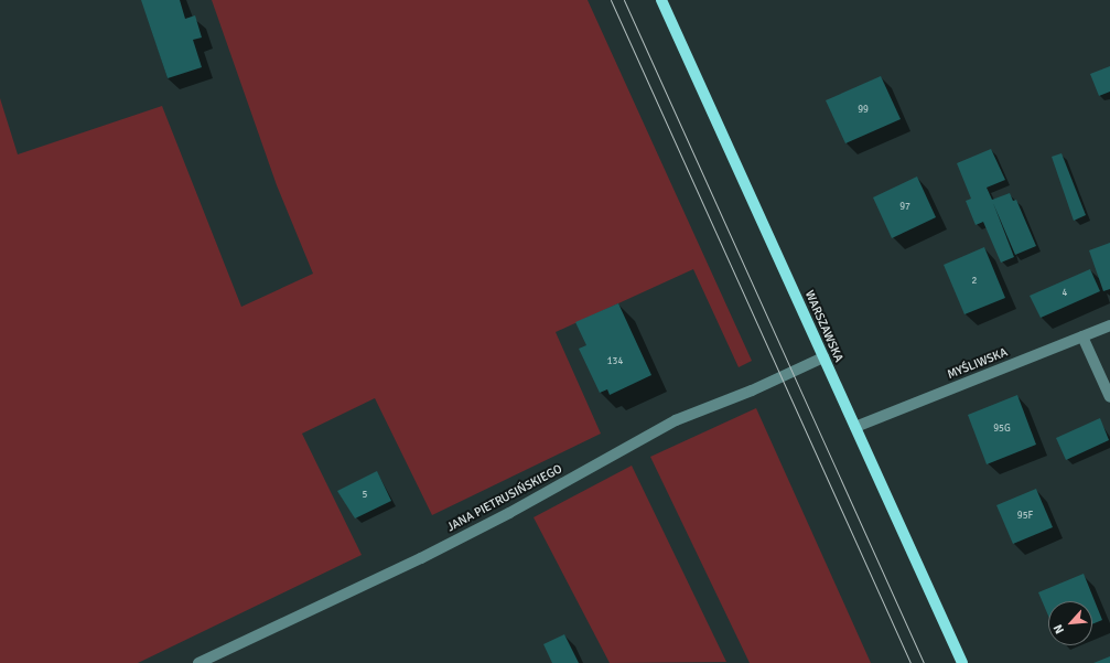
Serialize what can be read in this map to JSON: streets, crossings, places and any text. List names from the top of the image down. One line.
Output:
{"streets":{"main road":["WARSZAWSKA"],"street":["MYŚLIWSKA","JANA PIETRUSIŃSKIEGO"]},"crossings":[["WARSZAWSKA","MYŚLIWSKA"],["WARSZAWSKA","JANA PIETRUSIŃSKIEGO"]],"house_numbers":["99","97","2","4","134","95G","5","95F"],"north":"bottom left"}
